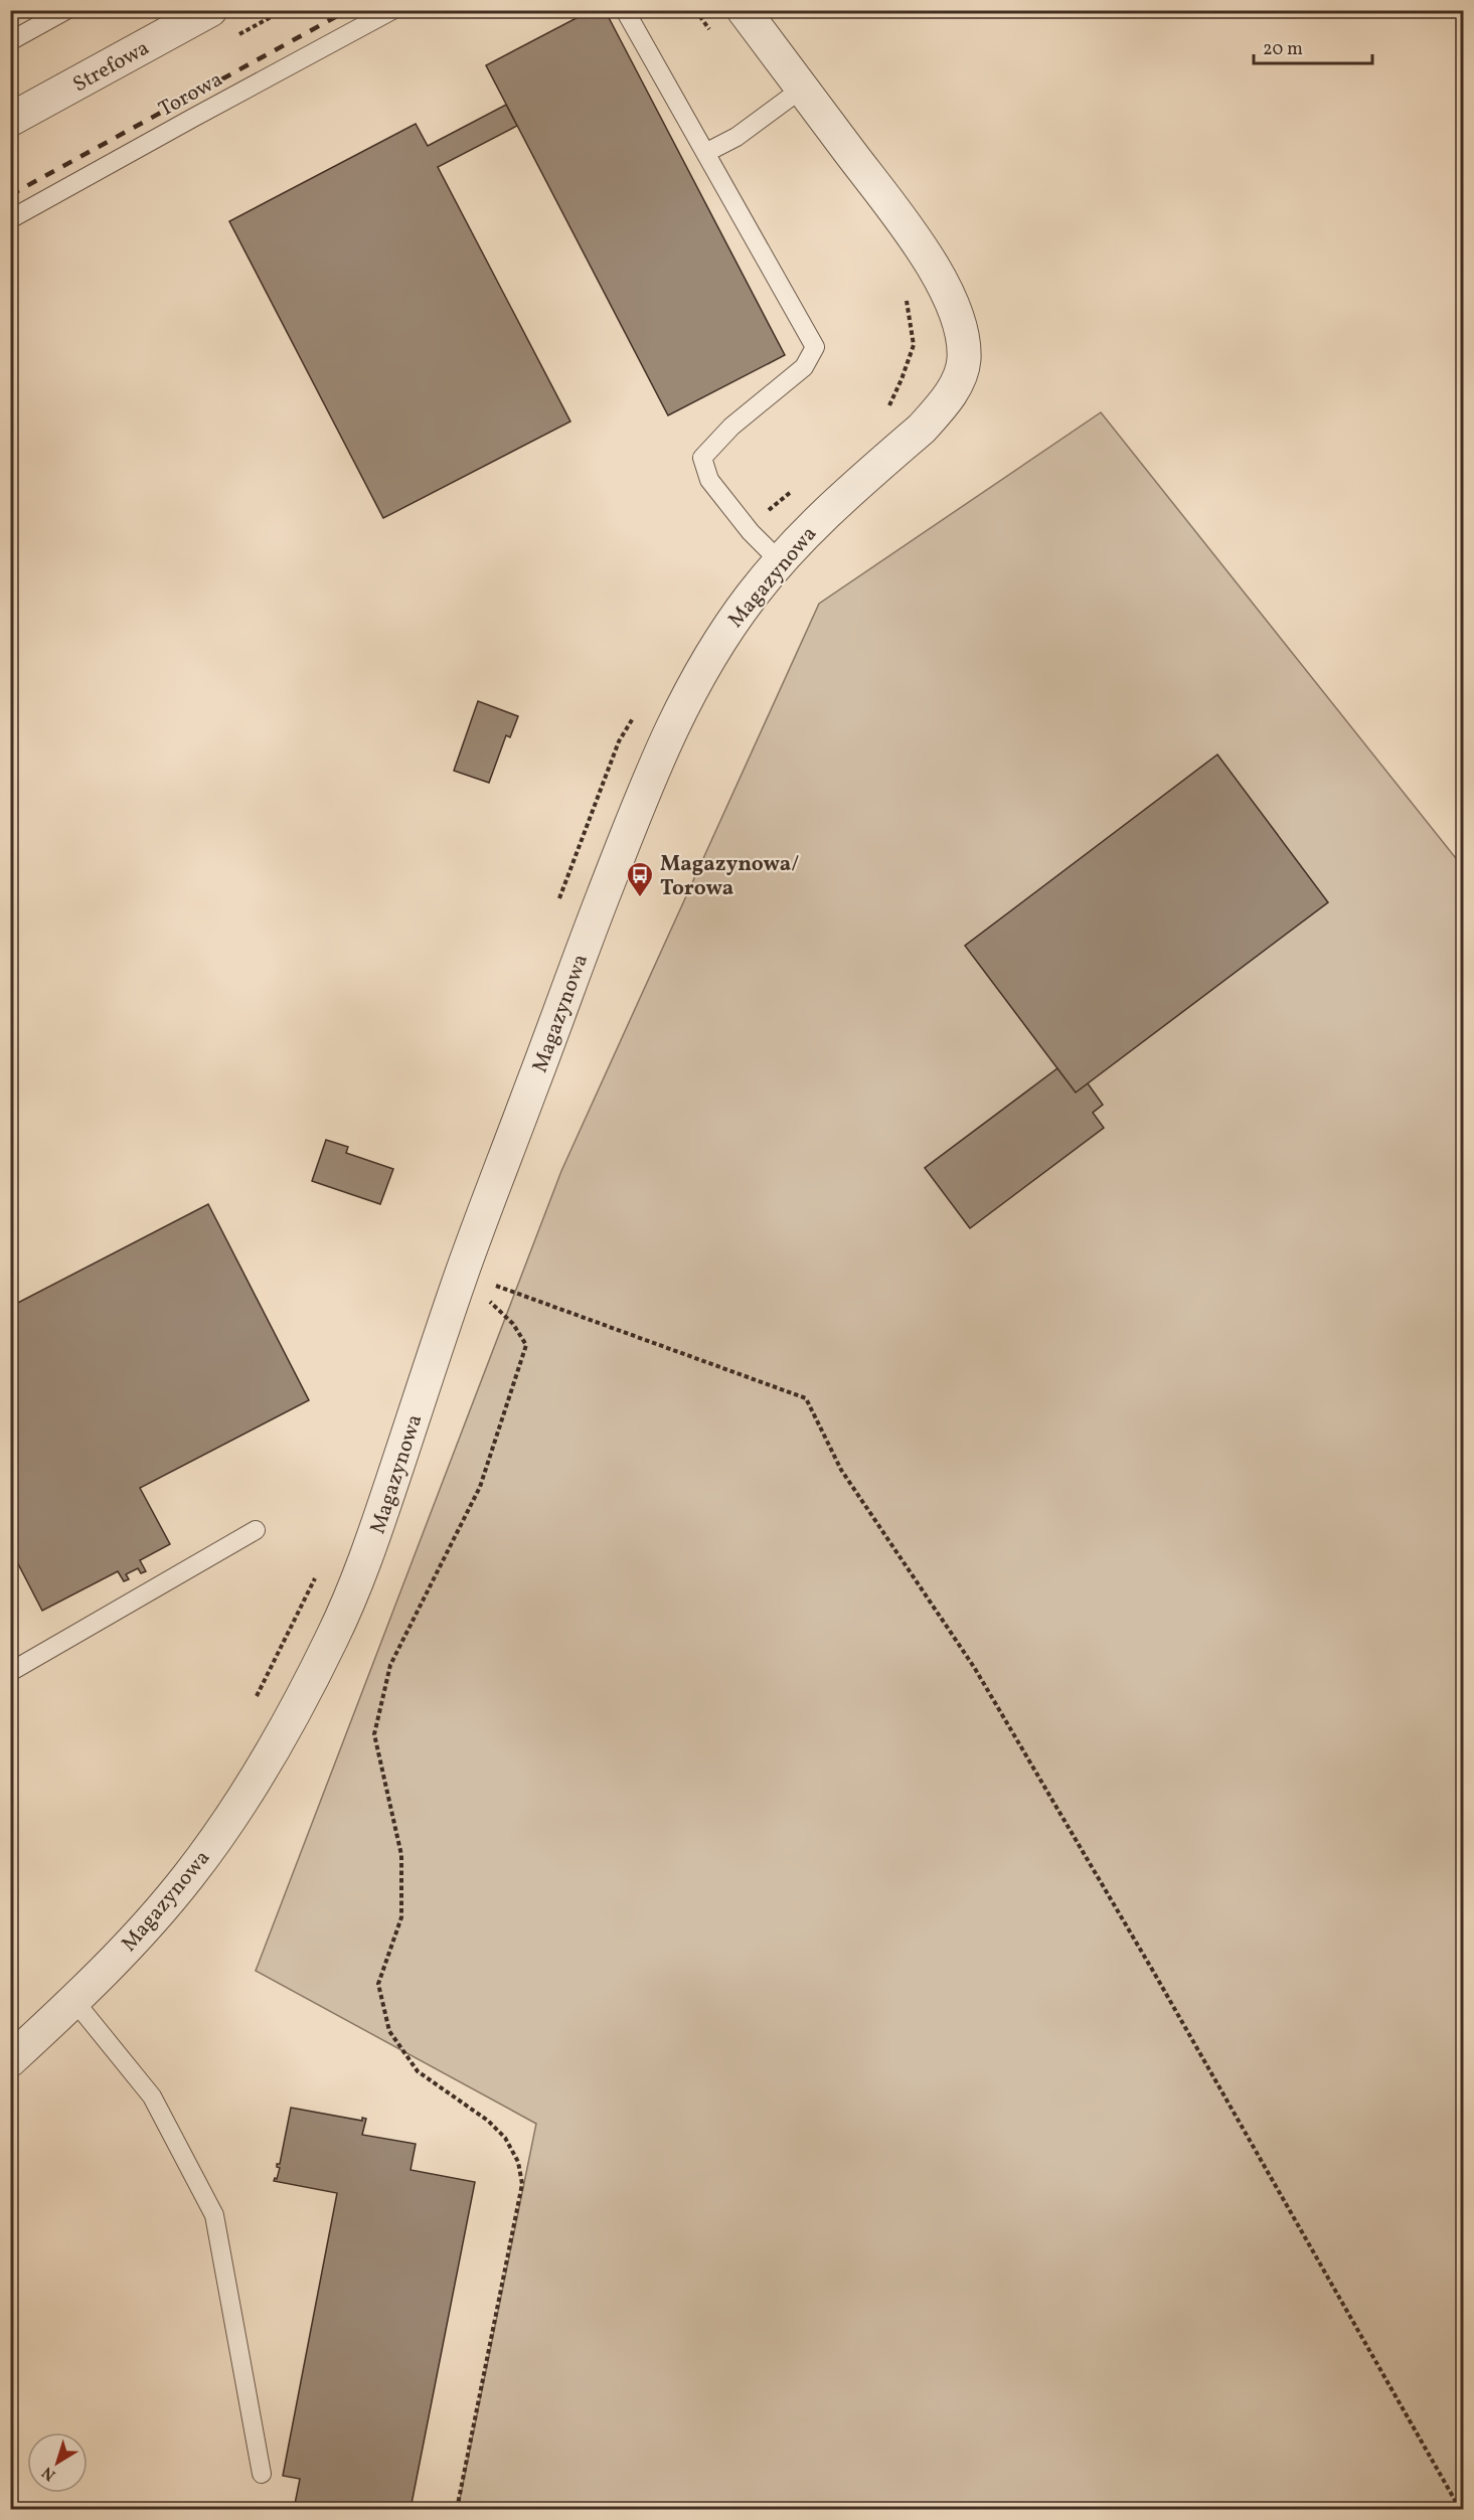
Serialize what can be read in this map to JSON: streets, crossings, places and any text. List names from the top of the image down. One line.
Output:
{"streets":{"street":["Strefowa","Magazynowa"],"lane":["Torowa"]},"places":{"bus stop":["Magazynowa/ Torowa"]},"scale_bar":"20 m","north":"bottom left"}
